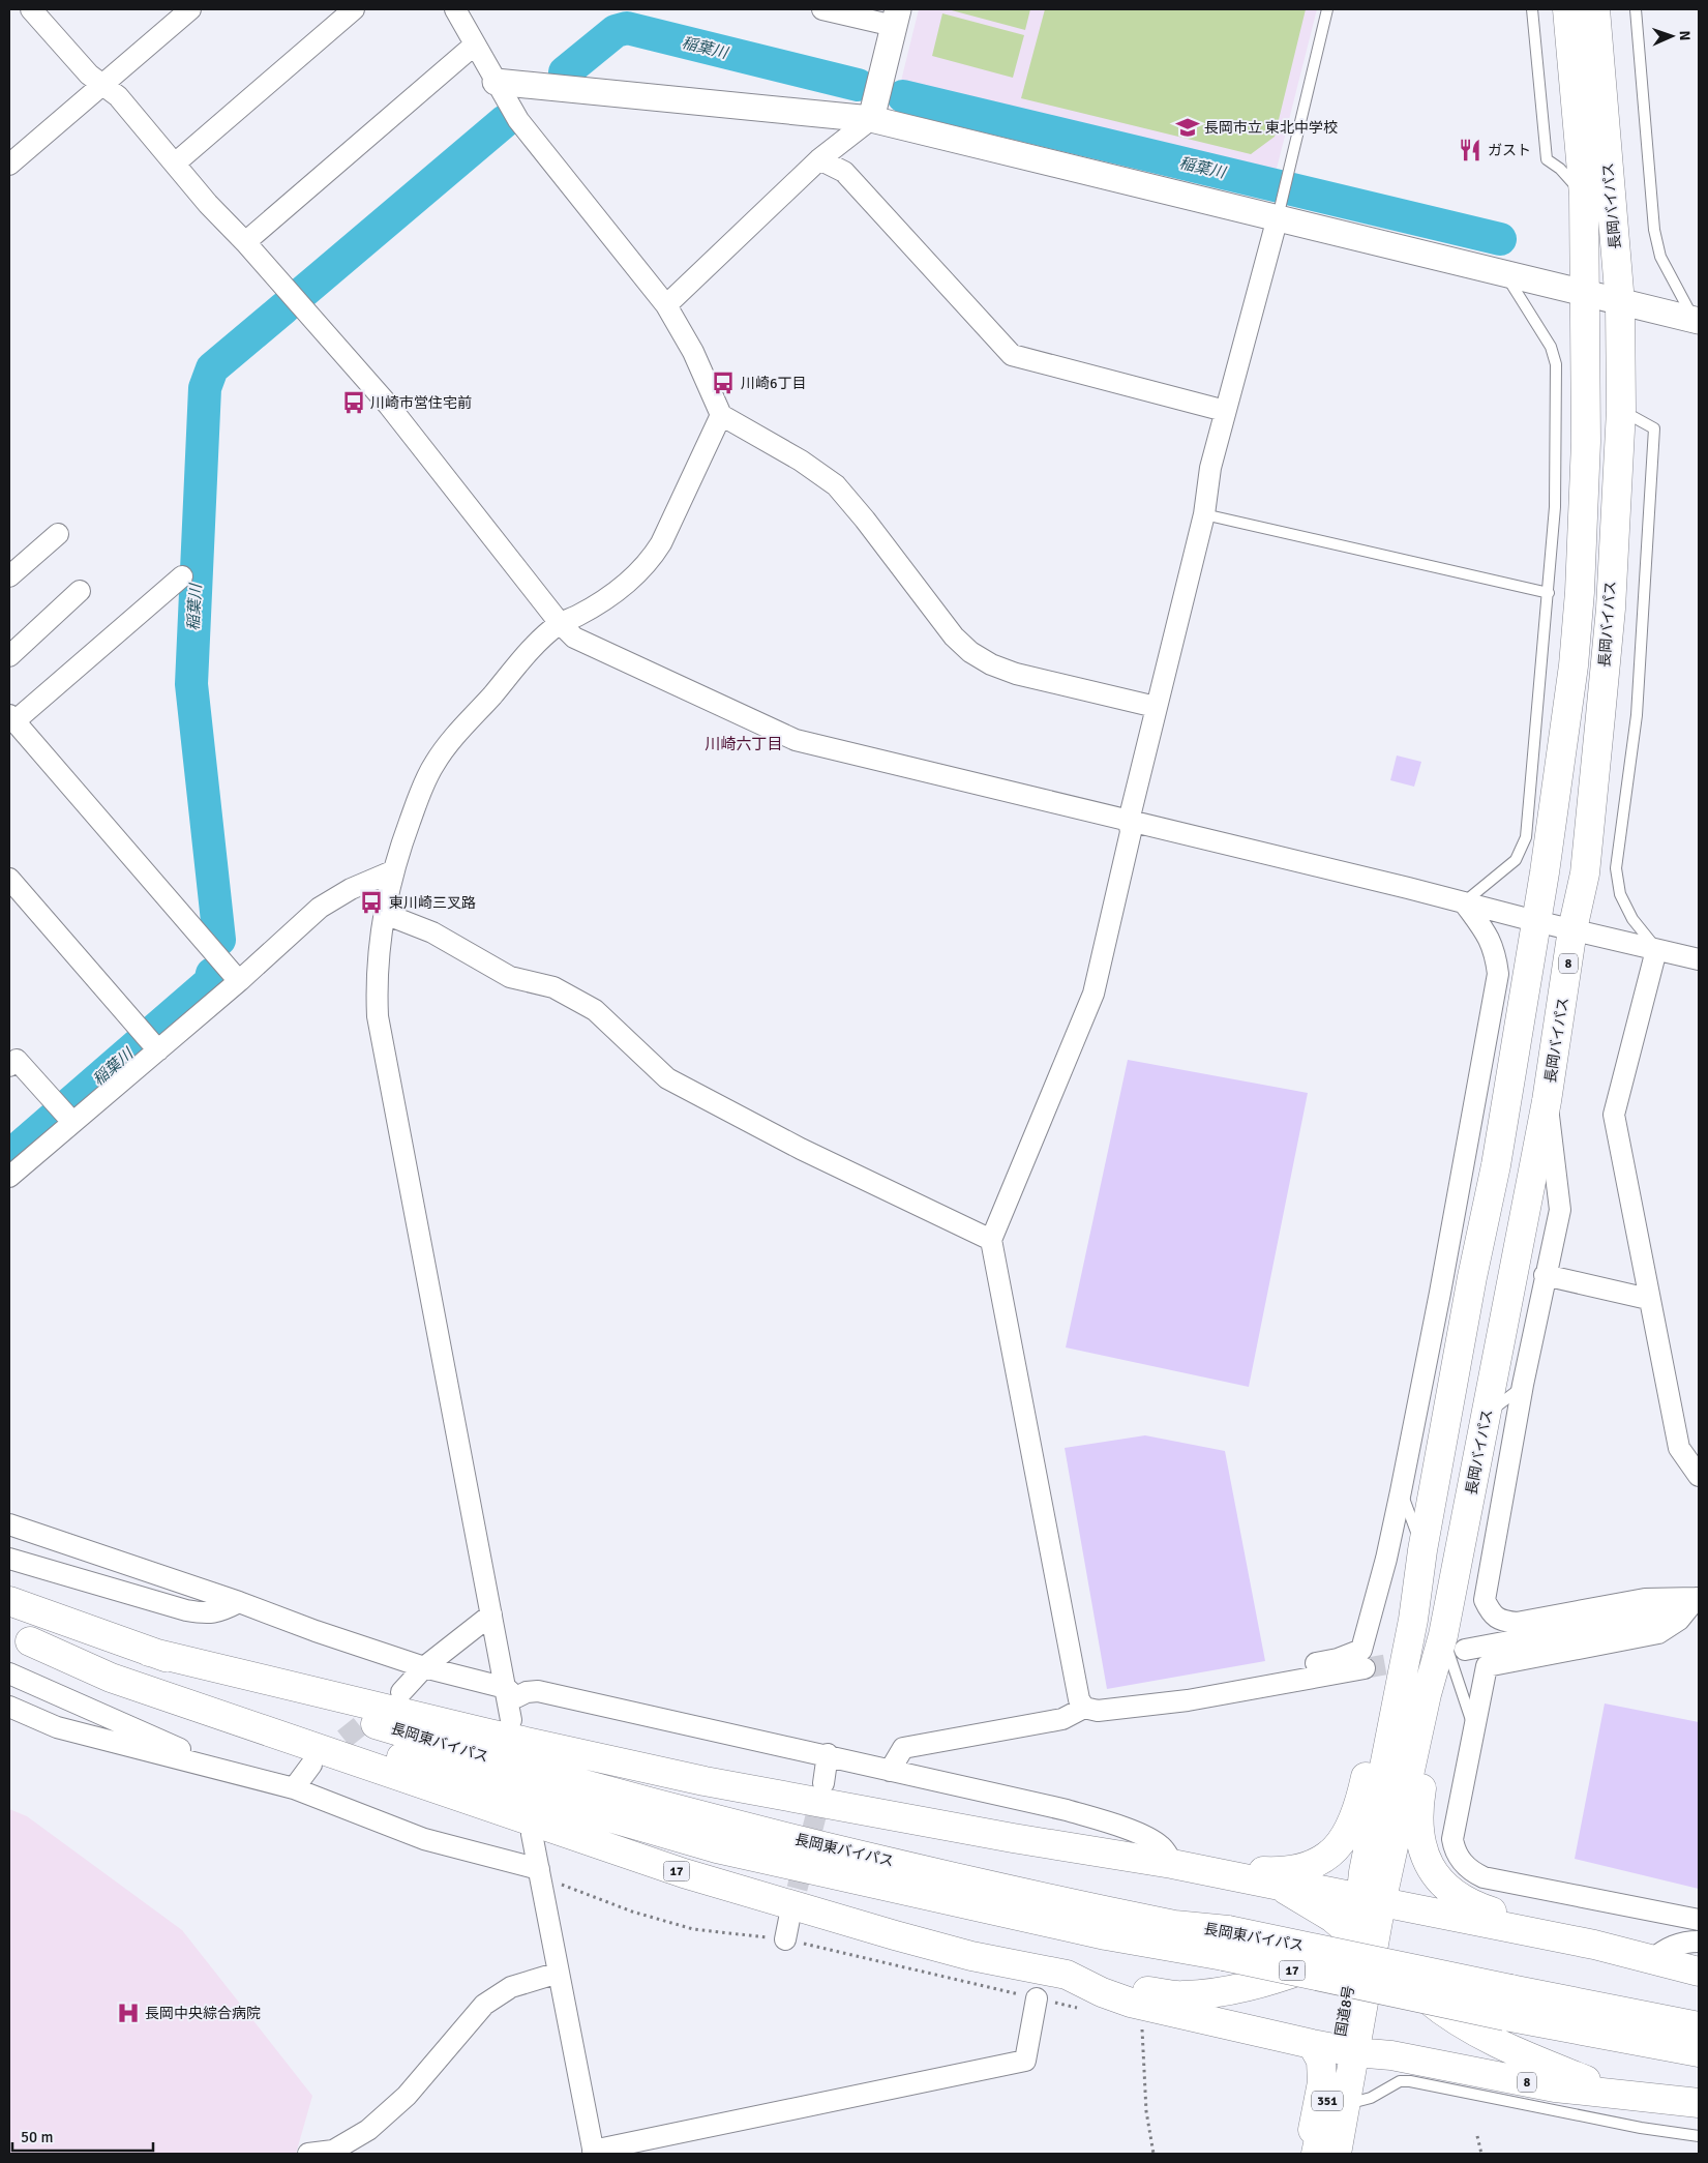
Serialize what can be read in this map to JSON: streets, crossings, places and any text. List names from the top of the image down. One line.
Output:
{"streets":{"highway":["長岡バイパス","8","長岡東バイパス","17","国道8号","351"]},"crossings":[["長岡バイパス","17"],["長岡バイパス","国道8号"],["8","17"],["8","国道8号"],["8","351"],["長岡東バイパス","17"],["長岡東バイパス","国道8号"],["17","国道8号"],["17","351"],["国道8号","351"]],"districts":["川崎六丁目"],"water":["稲葉川"],"places":{"school or university":["長岡市立 東北中学校"],"restaurant":["ガスト"],"bus stop":["川崎6丁目","川崎市営住宅前","東川崎三叉路"],"hospital":["長岡中央綜合病院"]},"scale_bar":"50 m","north":"right"}
